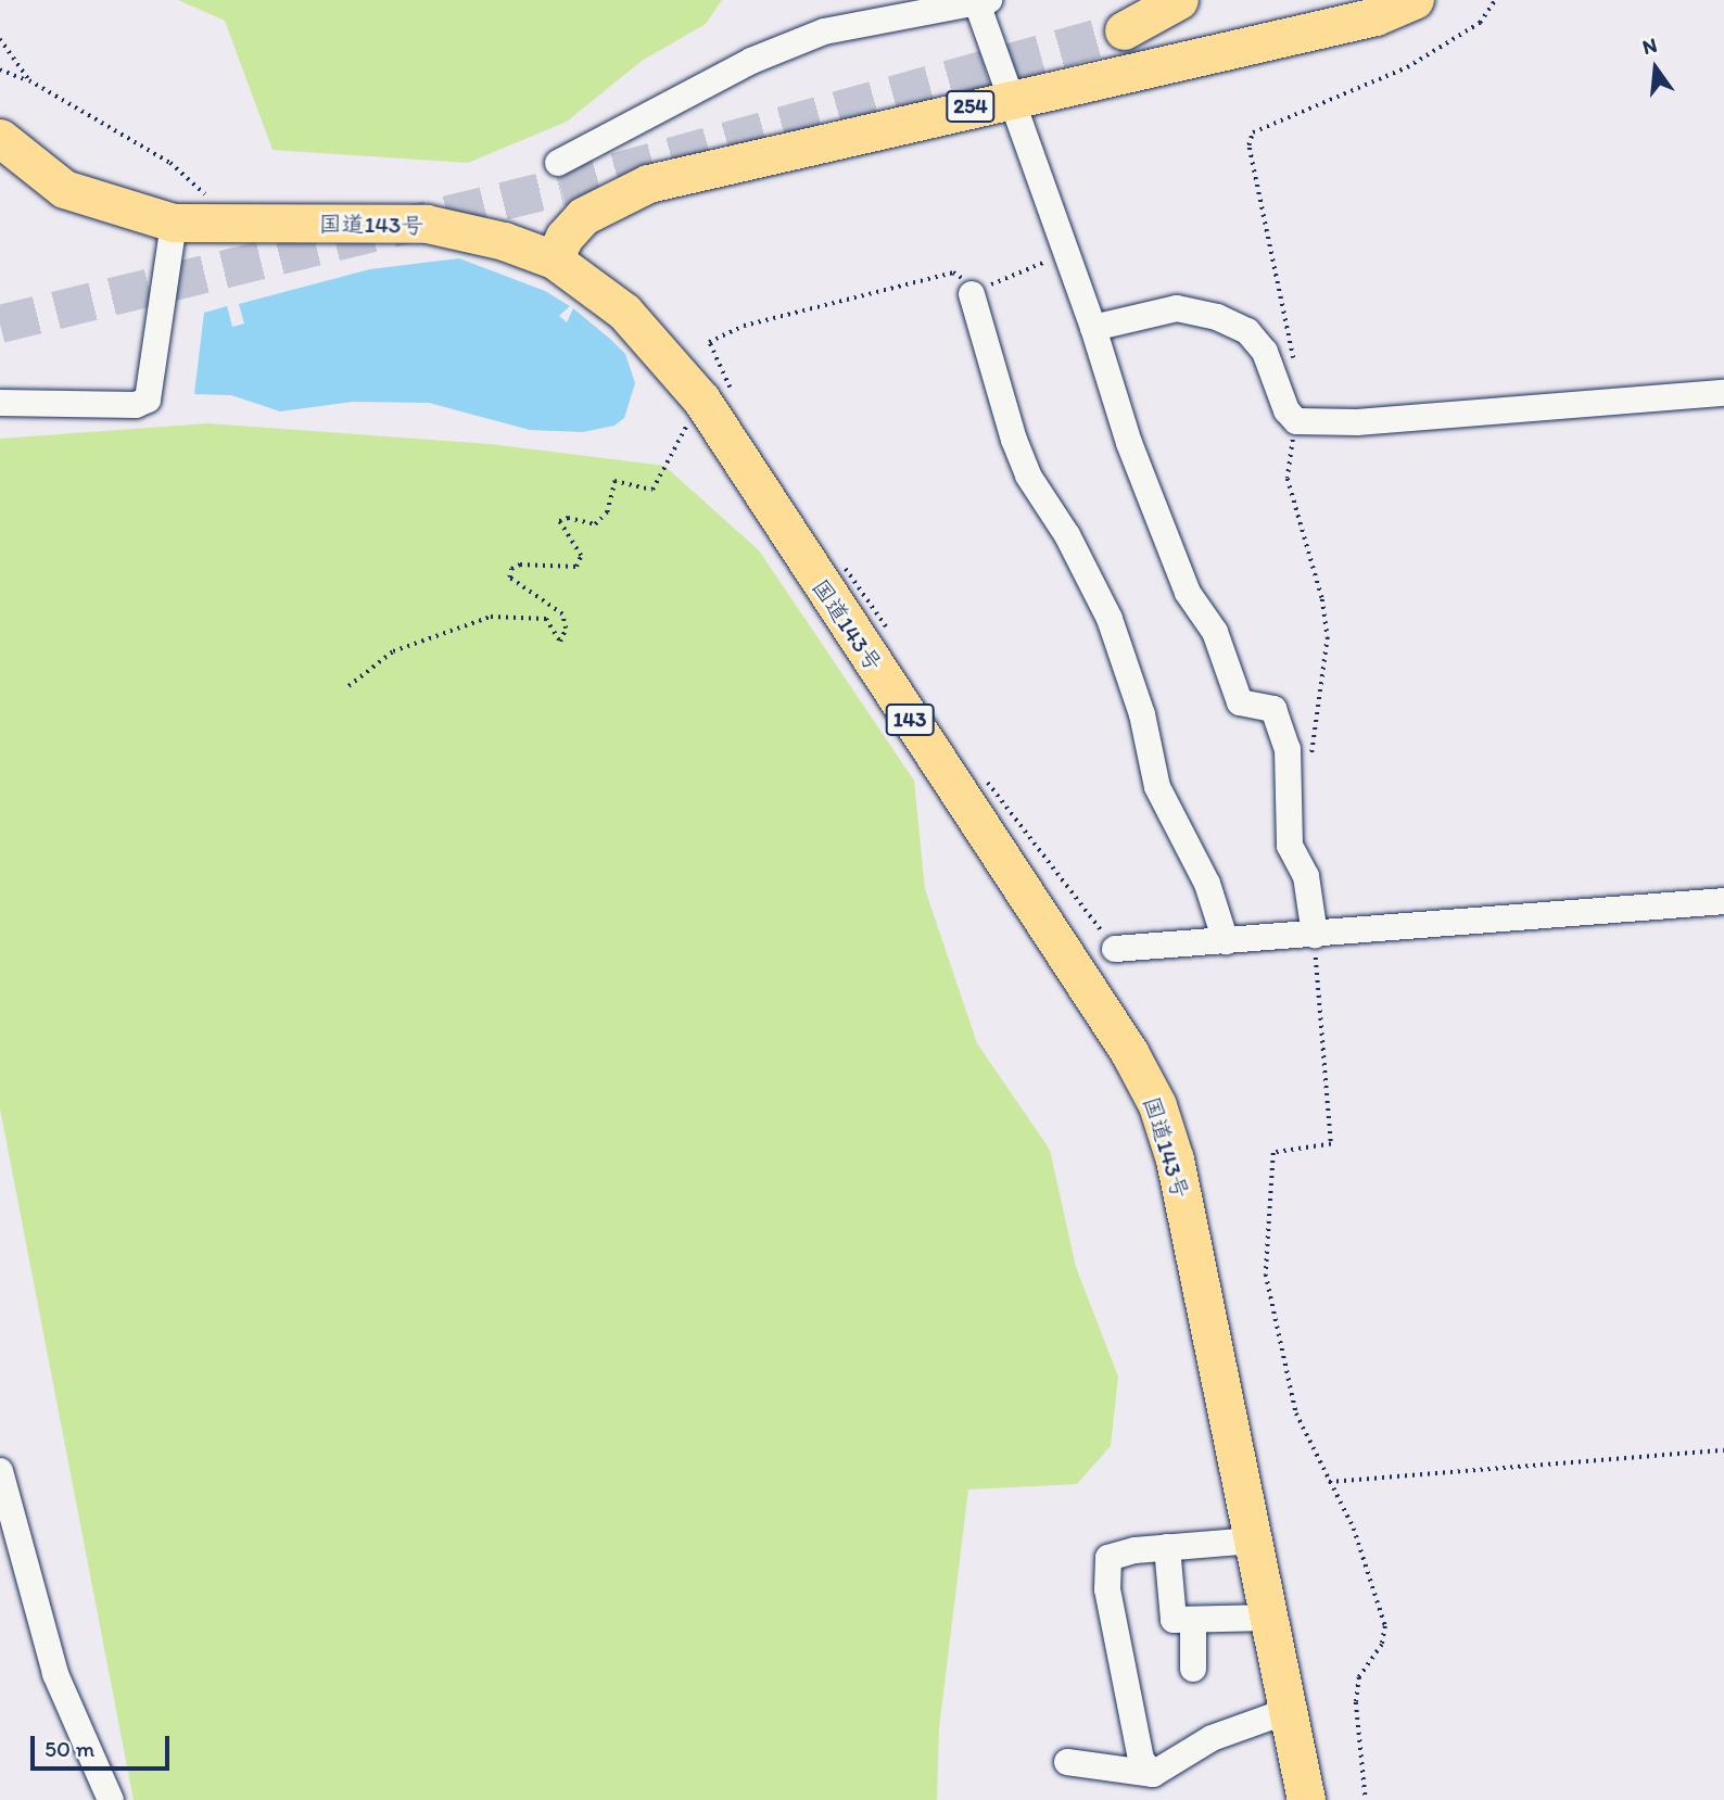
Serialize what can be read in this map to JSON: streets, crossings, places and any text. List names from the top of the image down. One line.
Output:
{"streets":{"highway":["254","国道143号","143"]},"crossings":[["254","国道143号"]],"scale_bar":"50 m","north":"top"}
